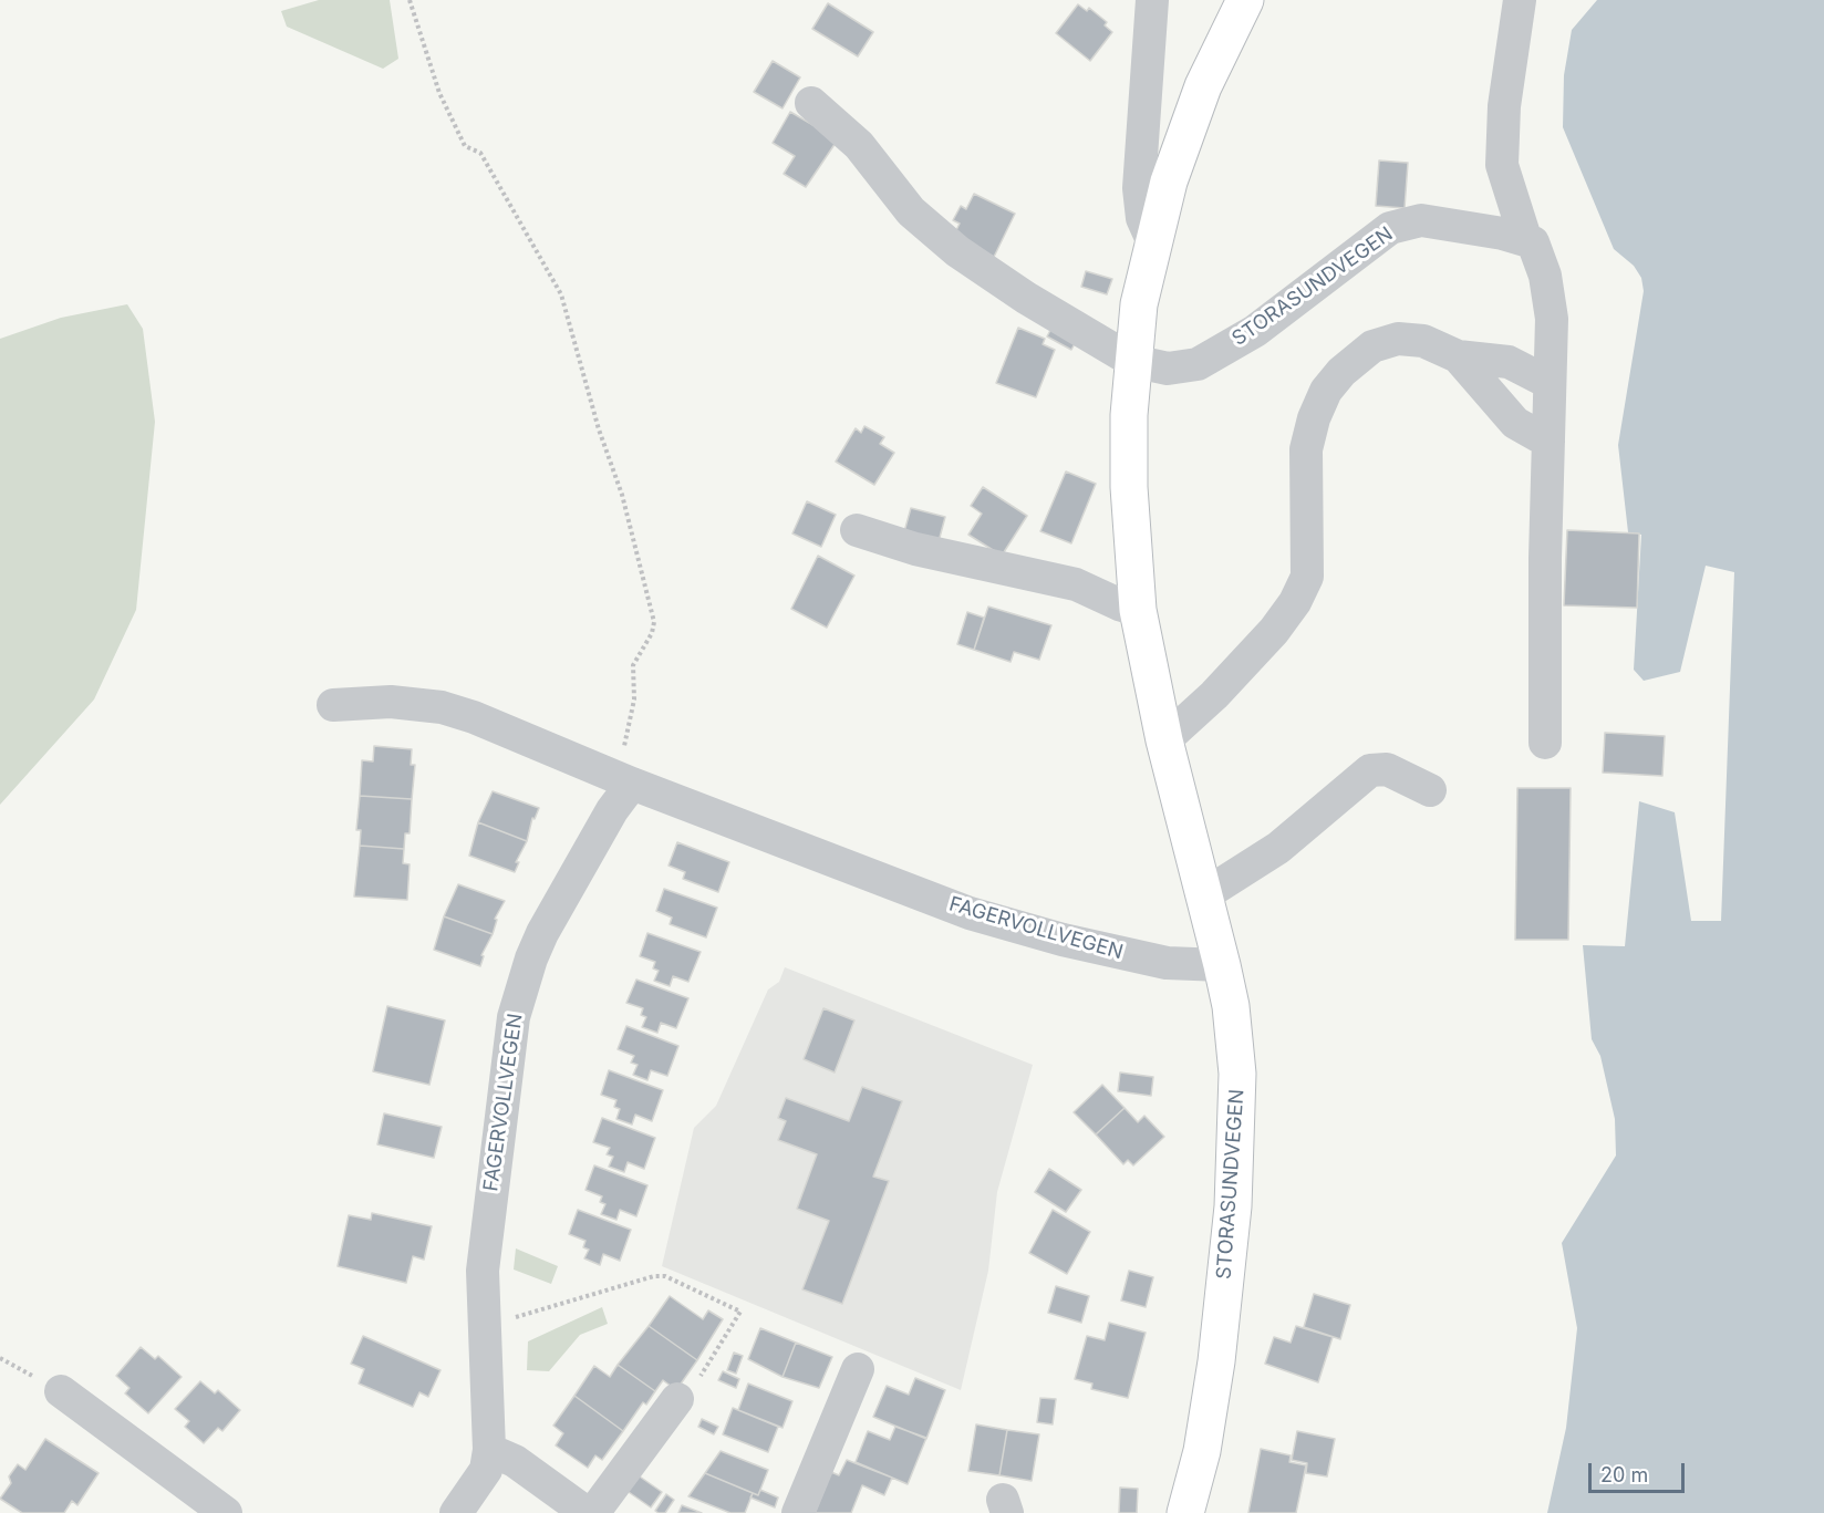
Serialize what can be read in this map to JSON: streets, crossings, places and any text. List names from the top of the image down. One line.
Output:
{"streets":{"main road":["STORASUNDVEGEN"],"street":["FAGERVOLLVEGEN"]},"crossings":[["STORASUNDVEGEN","FAGERVOLLVEGEN"]],"scale_bar":"20 m"}
